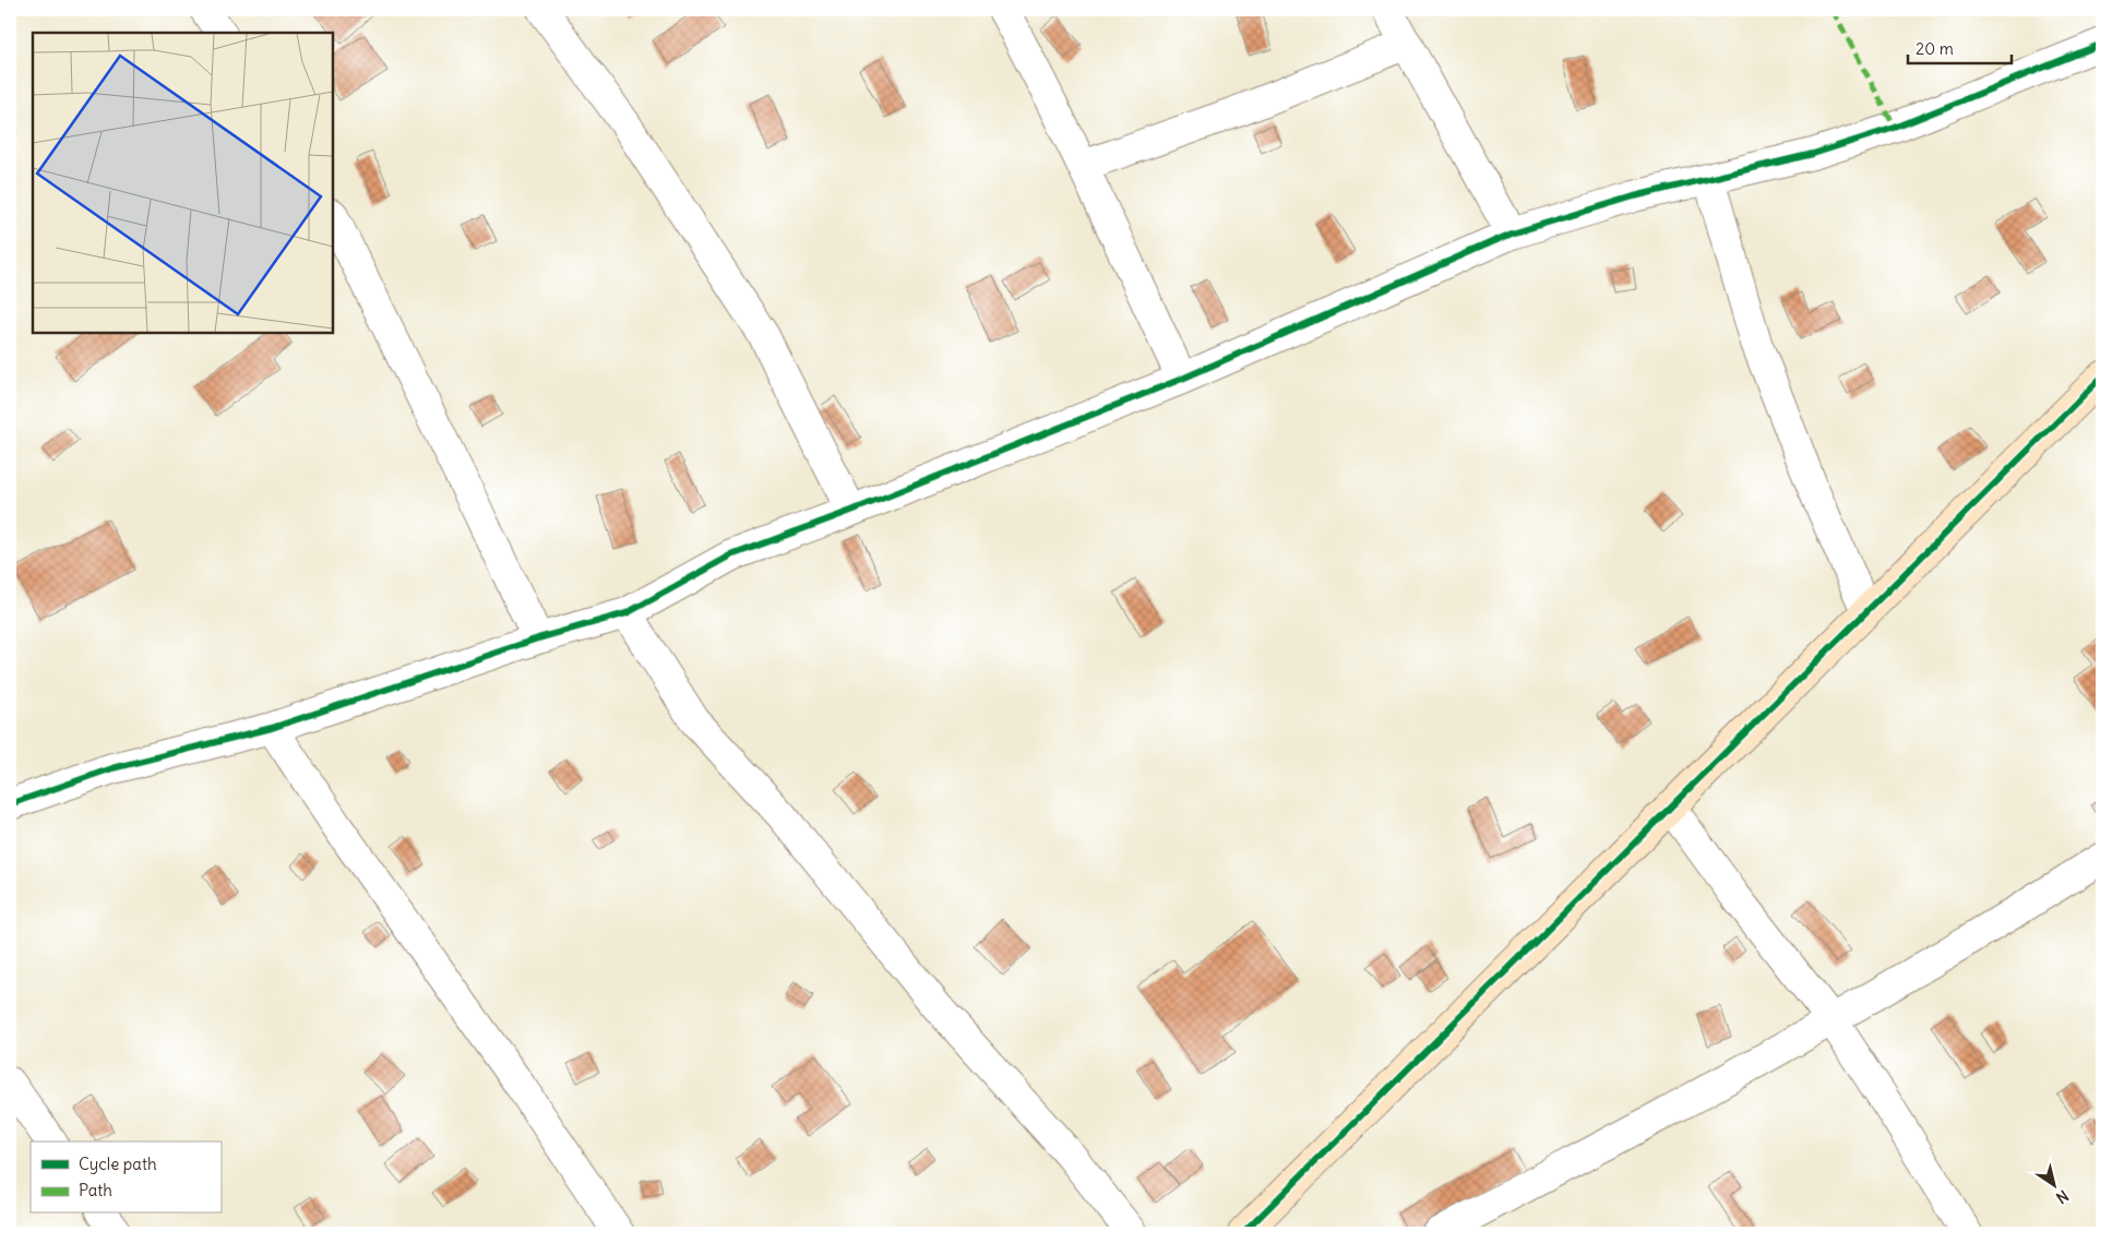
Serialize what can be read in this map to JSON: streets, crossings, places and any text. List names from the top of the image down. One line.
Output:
{"legend":["Cycle path","Path"],"scale_bar":"20 m","north":"bottom right"}
